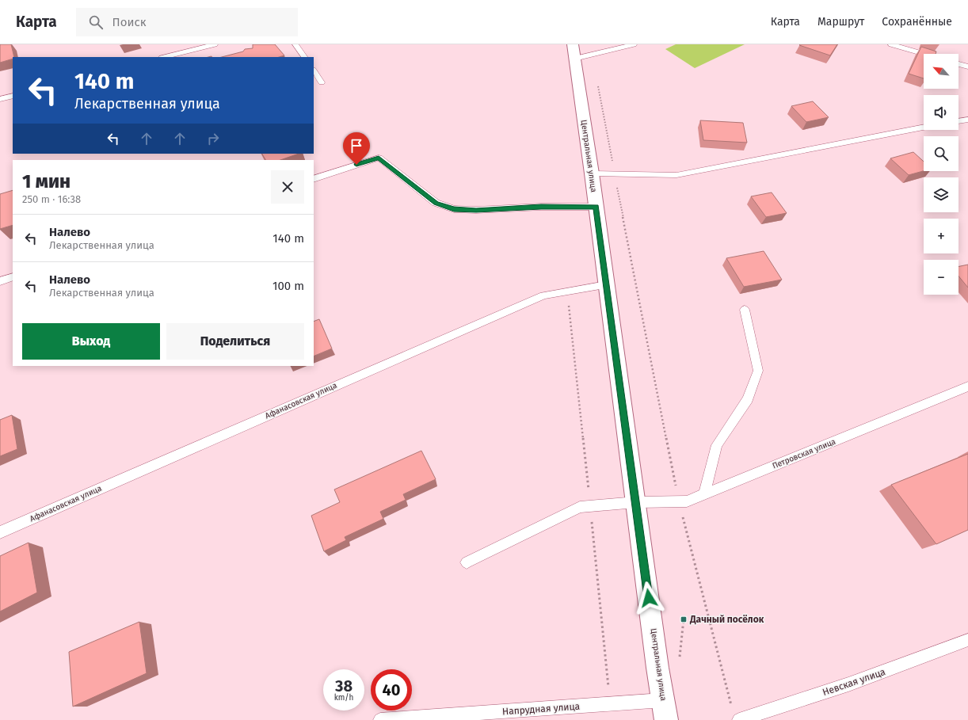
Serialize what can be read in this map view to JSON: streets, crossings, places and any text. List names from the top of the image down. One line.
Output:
{"streets":{"street":["Центральная улица"],"lane":["Афанасовская улица","Петровская улица","Невская улица","Напрудная улица"]},"crossings":[["Центральная улица","Афанасовская улица"],["Центральная улица","Петровская улица"],["Центральная улица","Напрудная улица"]],"places":{"transit":["Дачный посёлок"]},"north":"top left","page":{"header":"Карта","search":"Поиск","nav":["Карта","Маршрут","Сохранённые"],"map_buttons":["+","−"],"turn":["140 m","Лекарственная улица"],"heading":["1 мин","250 m · 16:38"],"list":[{"name":"Налево","note":"Лекарственная улица","value":"140 m"},{"name":"Налево","note":"Лекарственная улица","value":"100 m"}],"buttons":["Выход","Поделиться"],"speed":"38 km/h","limit":"40"}}
